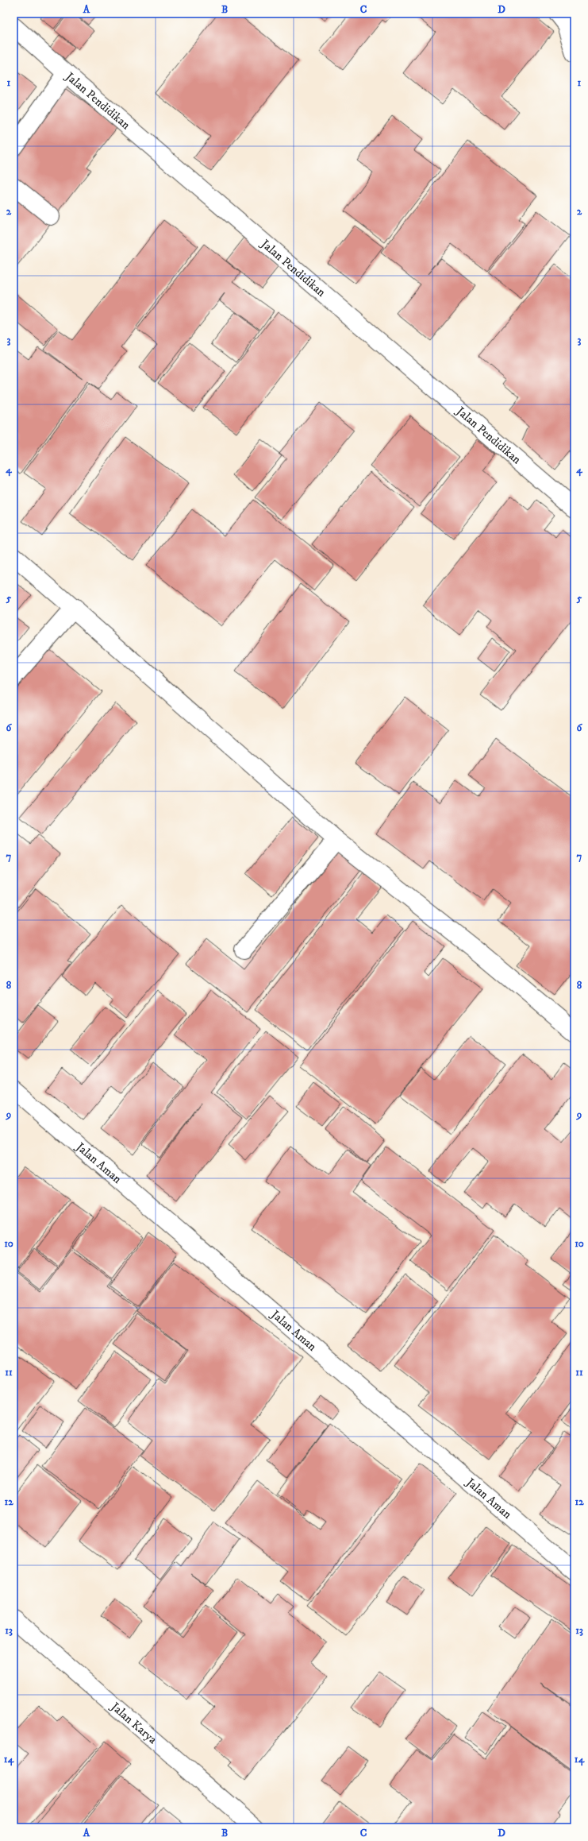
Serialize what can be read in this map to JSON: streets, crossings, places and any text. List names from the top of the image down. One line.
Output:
{"streets":{"street":["Jalan Pendidikan","Jalan Aman","Jalan Karya"]},"grid":{"columns":["A","B","C","D"],"rows":["1","2","3","4","5","6","7","8","9","10","11","12","13","14"]}}
